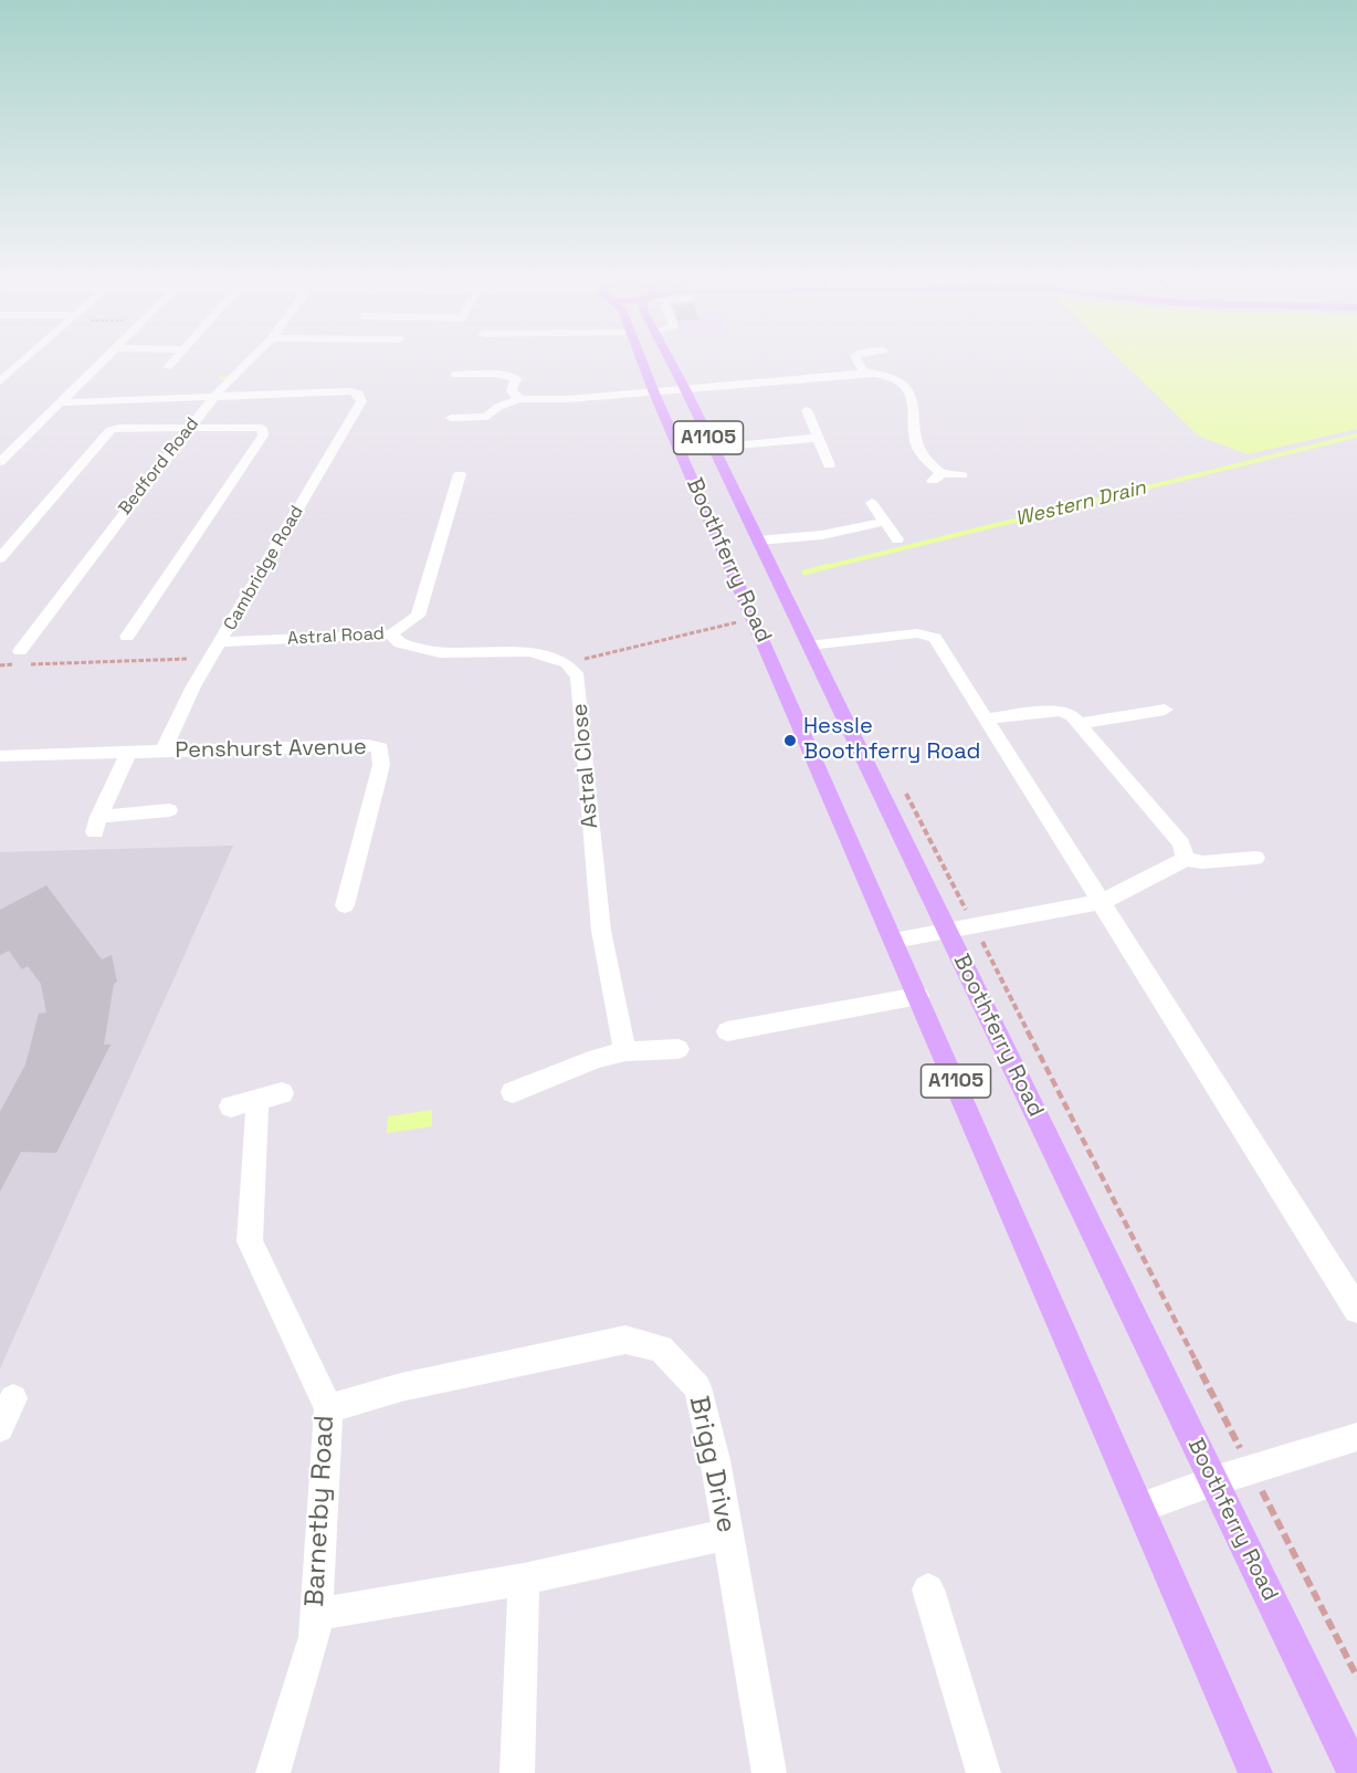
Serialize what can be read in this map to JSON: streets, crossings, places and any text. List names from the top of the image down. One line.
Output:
{"streets":{"main road":["A1105","Boothferry Road"],"street":["Bedford Road","Cambridge Road","Astral Road","Penshurst Avenue","Astral Close","Brigg Drive","Barnetby Road"]},"crossings":[["Bedford Road","Cambridge Road"],["Cambridge Road","Astral Road"],["Cambridge Road","Penshurst Avenue"],["Brigg Drive","Barnetby Road"]],"water":["Western Drain"],"places":["Hessle Boothferry Road"]}
